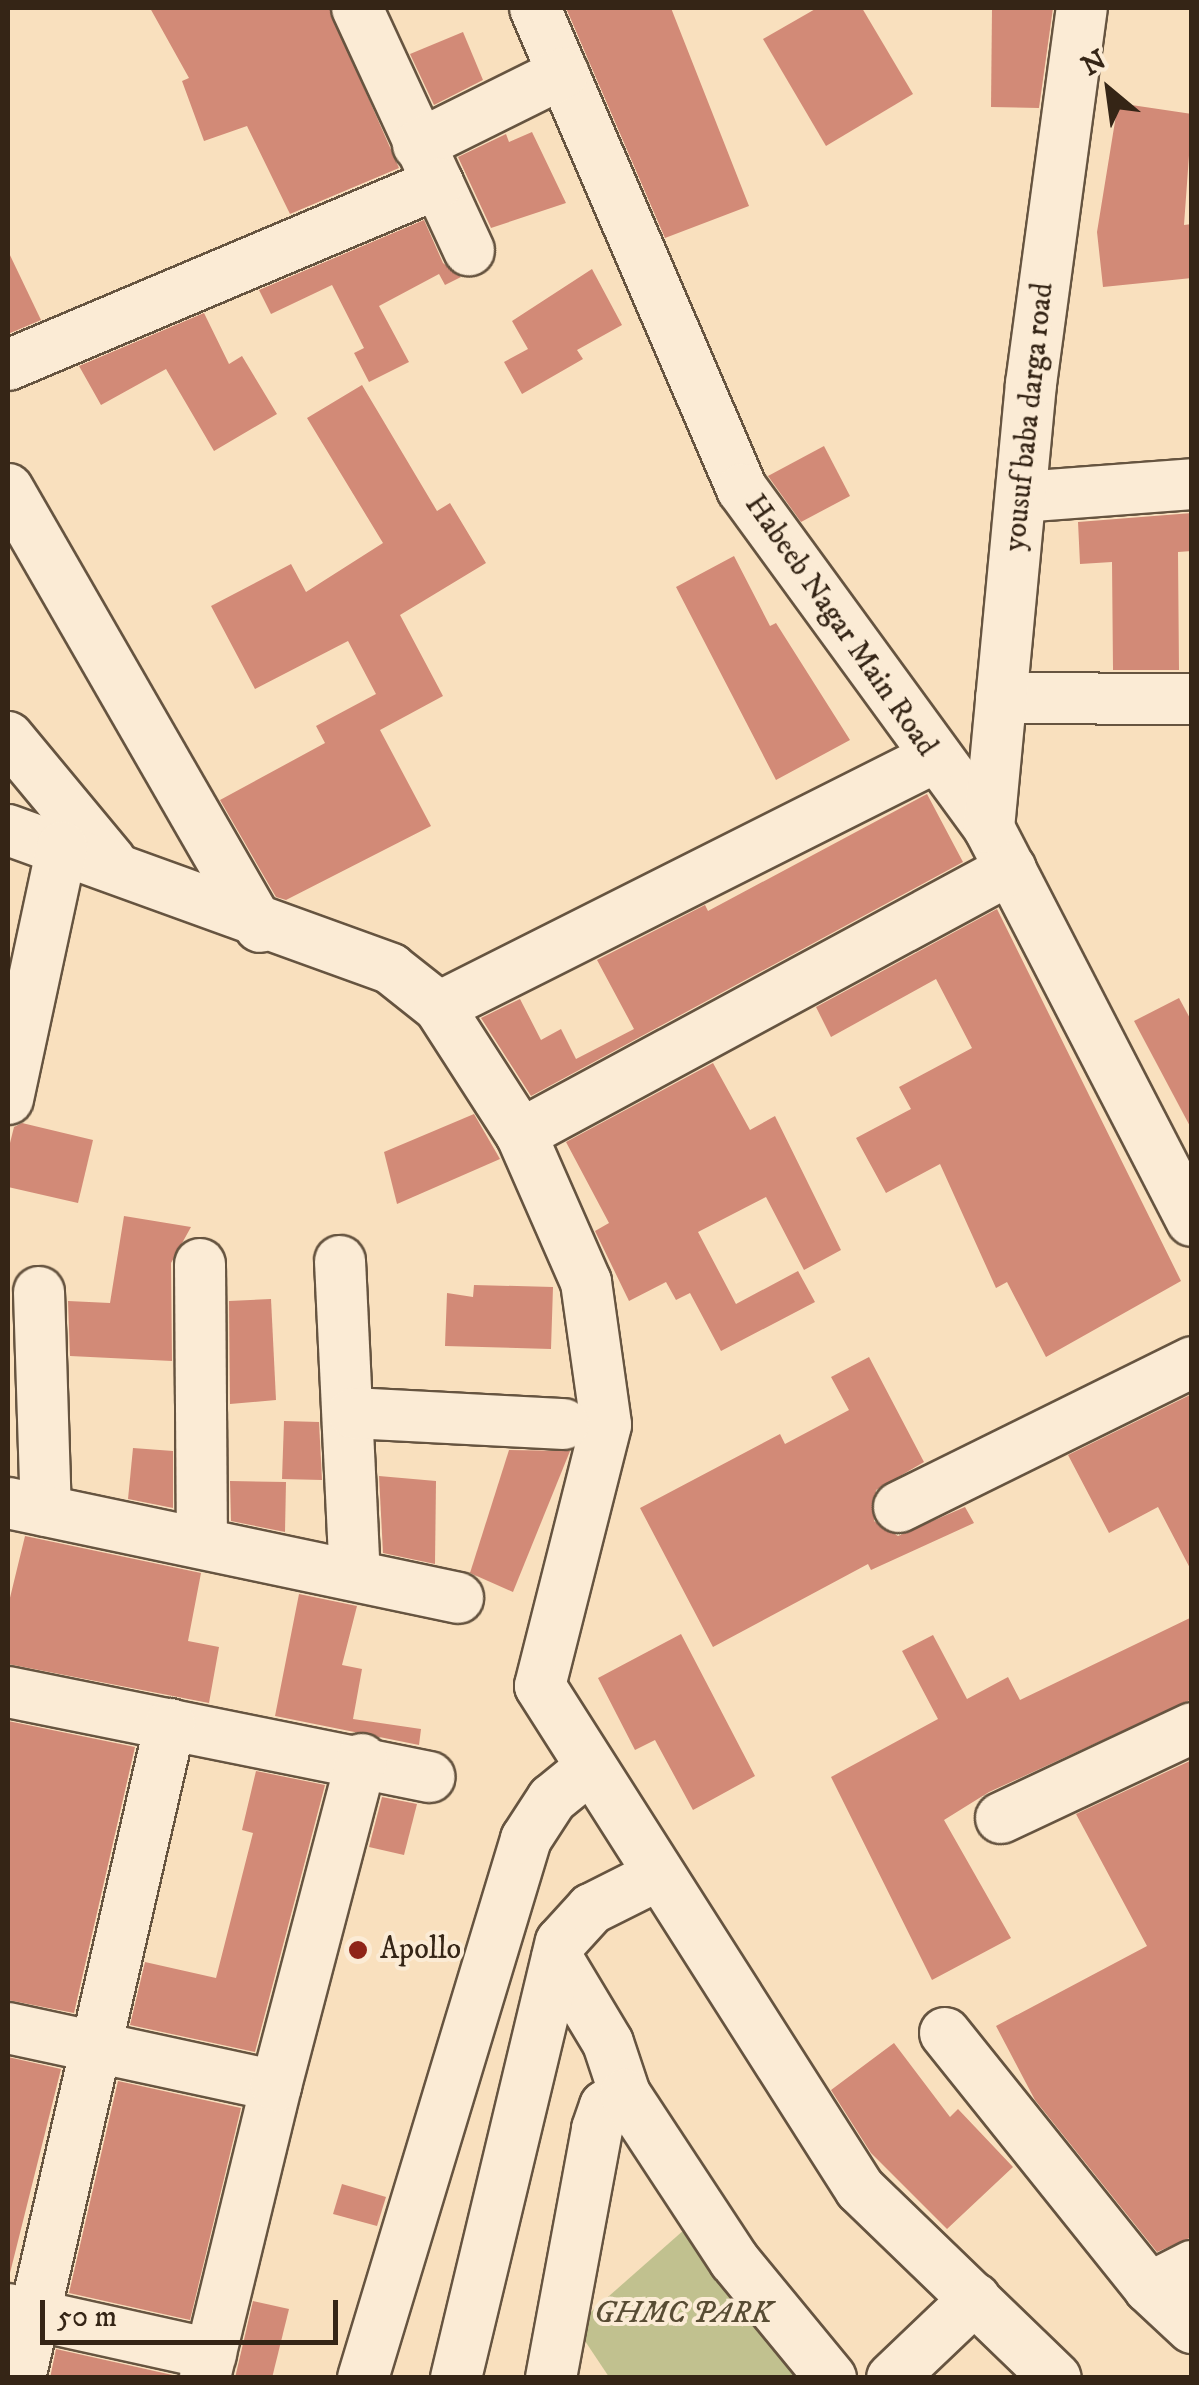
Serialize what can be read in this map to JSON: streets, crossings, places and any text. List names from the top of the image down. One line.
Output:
{"streets":{"street":["yousuf baba darga road","Habeeb Nagar Main Road"]},"crossings":[["yousuf baba darga road","Habeeb Nagar Main Road"]],"parks":["GHMC PARK"],"places":["Apollo"],"scale_bar":"50 m","north":"top left"}
